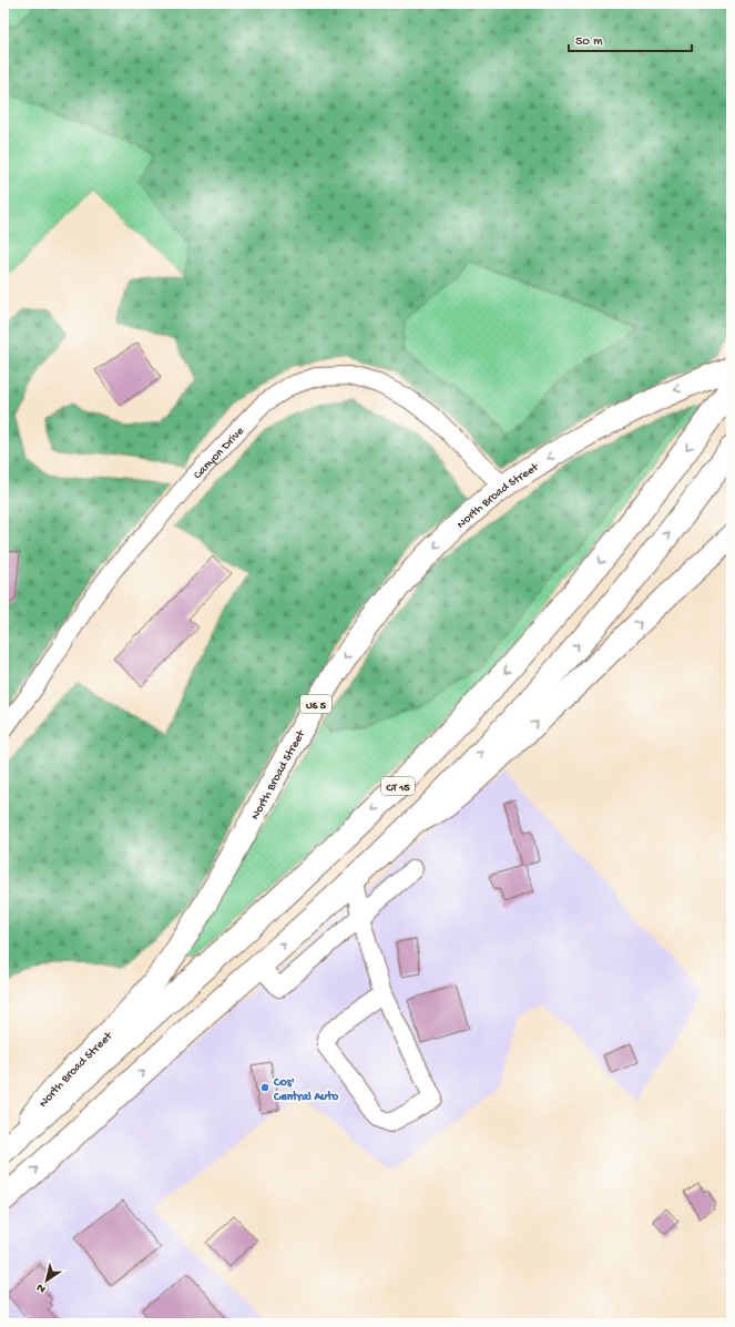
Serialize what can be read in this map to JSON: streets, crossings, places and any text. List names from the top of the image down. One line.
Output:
{"streets":{"highway":["CT 15"],"main road":["North Broad Street","US 5"],"street":["Canyon Drive"]},"crossings":[["Canyon Drive","North Broad Street"],["North Broad Street","CT 15"]],"places":["Cos' Central Auto"],"scale_bar":"50 m","north":"bottom left"}
